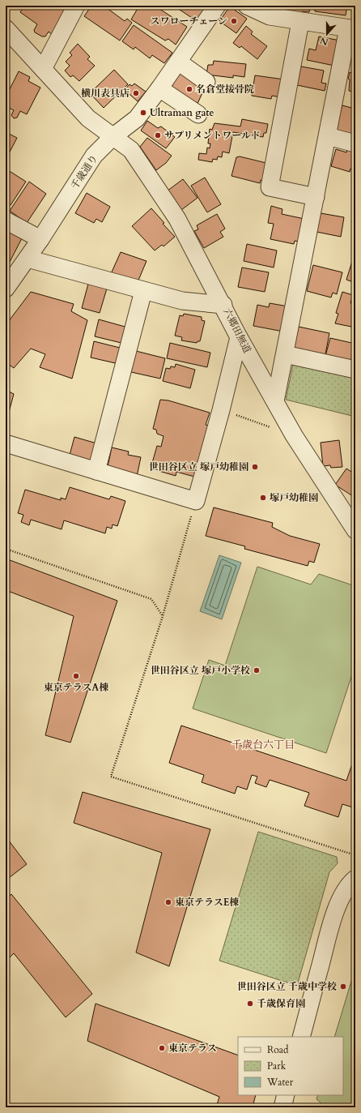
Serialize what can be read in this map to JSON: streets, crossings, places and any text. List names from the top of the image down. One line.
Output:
{"streets":{"street":["千歳通り","六郷田無道"]},"crossings":[["千歳通り","六郷田無道"]],"districts":["千歳台六丁目"],"places":["スワローチェーン","名倉堂接骨院","横川表具店","Ultraman gate","サプリメントワールド","世田谷区立 塚戸幼稚園","塚戸幼稚園","世田谷区立 塚戸小学校","東京テラスA棟","東京テラスE棟","世田谷区立 千歳中学校","千歳保育園","東京テラス"],"legend":["Road","Park","Water"],"north":"bottom"}
